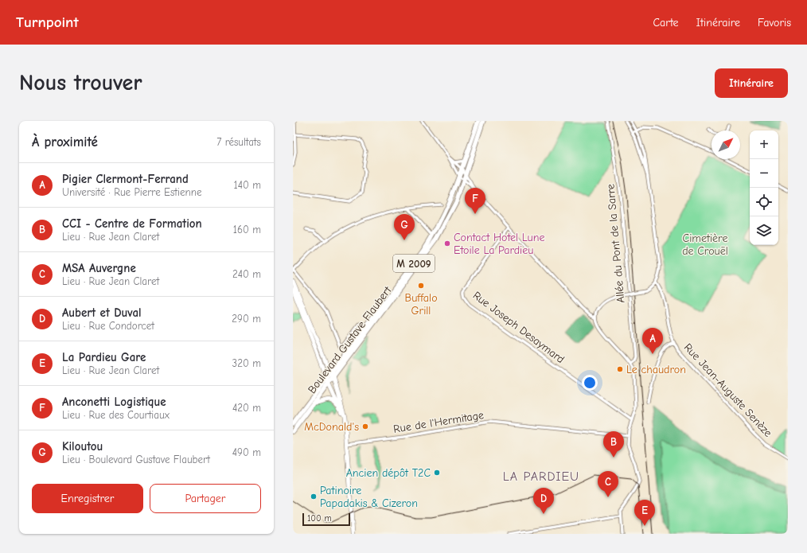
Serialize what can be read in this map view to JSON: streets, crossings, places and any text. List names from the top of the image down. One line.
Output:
{"streets":{"main road":["M 2009","Boulevard Gustave Flaubert"],"street":["Allée du Pont de la Sarre","Rue Joseph Desaymard","Rue Jean-Auguste Senèze","Rue de l'Hermitage"]},"districts":["LA PARDIEU"],"parks":["Cimetière de Crouël"],"places":["Contact Hotel Lune Etoile La Pardieu","Buffalo Grill","Le chaudron","McDonald's","Ancien dépôt T2C","Patinoire Papadakis & Cizeron"],"scale_bar":"100 m","north":"top right","page":{"header":"Turnpoint","nav":["Carte","Itinéraire","Favoris"],"buttons":["Itinéraire",["Enregistrer","Partager"]],"title":"Nous trouver","heading":["À proximité","7 résultats"],"map_buttons":["+","−"],"list":[{"mark":"A","name":"Pigier Clermont-Ferrand","note":"Université · Rue Pierre Estienne","value":"140 m"},{"mark":"B","name":"CCI - Centre de Formation","note":"Lieu · Rue Jean Claret","value":"160 m"},{"mark":"C","name":"MSA Auvergne","note":"Lieu · Rue Jean Claret","value":"240 m"},{"mark":"D","name":"Aubert et Duval","note":"Lieu · Rue Condorcet","value":"290 m"},{"mark":"E","name":"La Pardieu Gare","note":"Lieu · Rue Jean Claret","value":"320 m"},{"mark":"F","name":"Anconetti Logistique","note":"Lieu · Rue des Courtiaux","value":"420 m"},{"mark":"G","name":"Kiloutou","note":"Lieu · Boulevard Gustave Flaubert","value":"490 m"}],"pins":["F","G","A","B","C","D","E"],"scale":"100 m"}}
